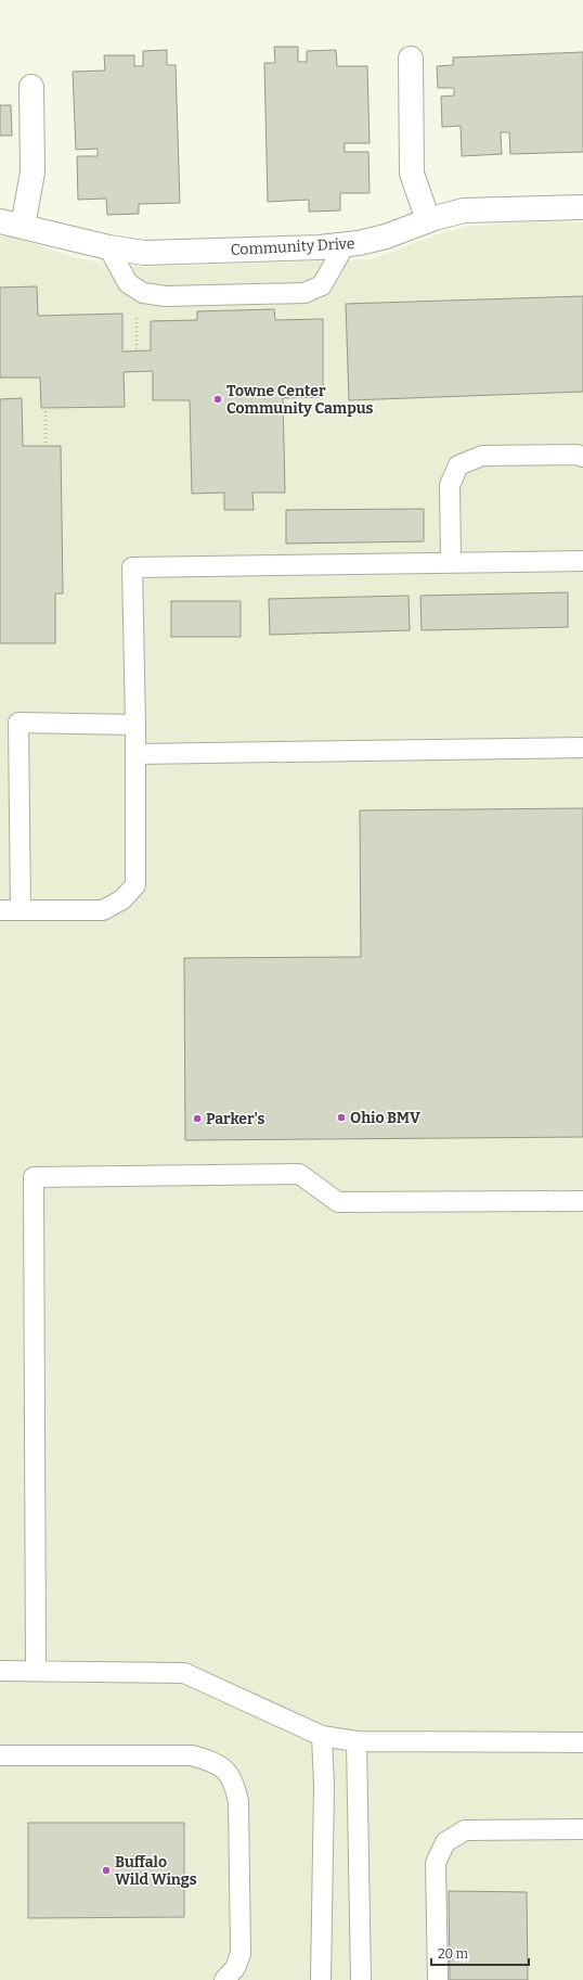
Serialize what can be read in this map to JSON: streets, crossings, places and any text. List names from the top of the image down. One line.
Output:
{"streets":{"street":["Community Drive"]},"places":["Towne Center Community Campus","Ohio BMV","Parker's","Buffalo Wild Wings"],"scale_bar":"20 m"}
